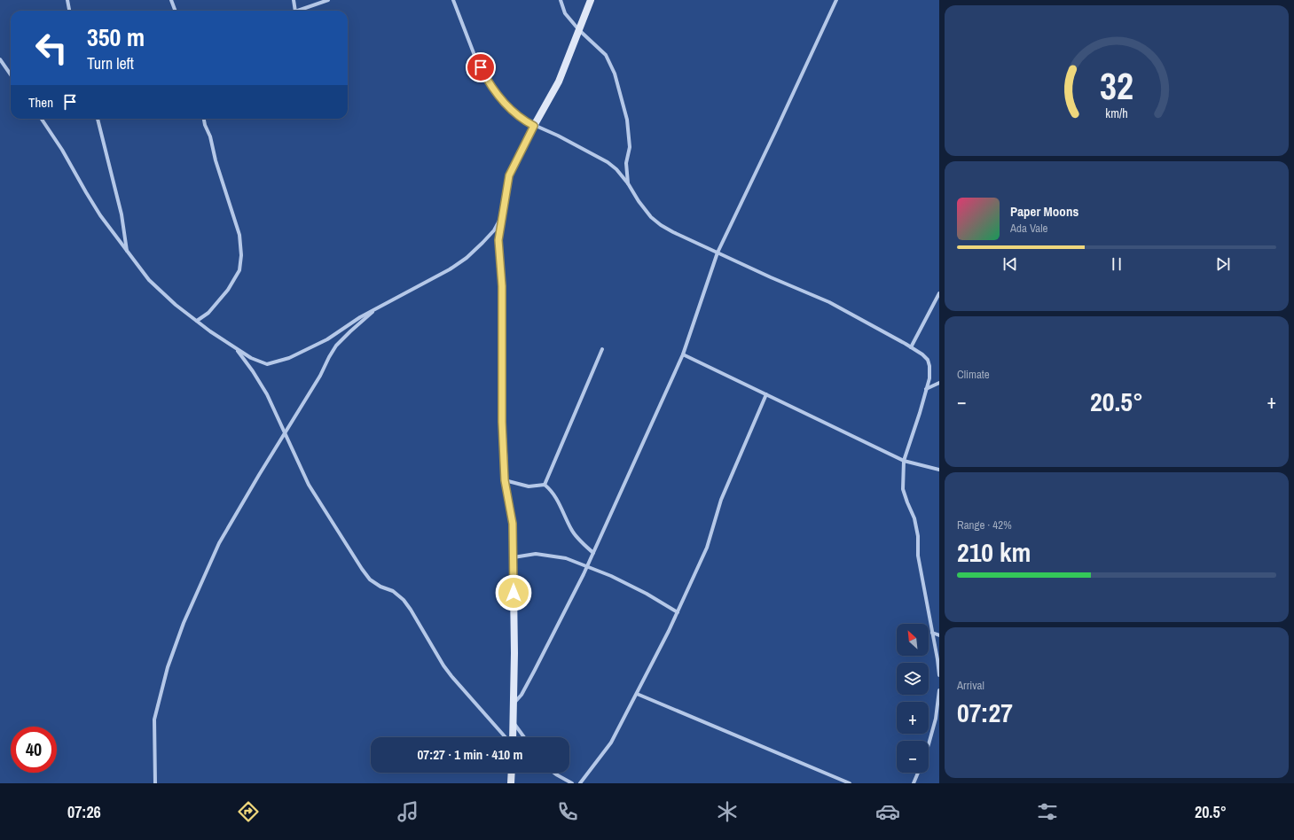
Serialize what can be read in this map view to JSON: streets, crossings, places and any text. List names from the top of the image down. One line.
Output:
{"north":"top left","page":{"turn":["350 m","Turn left"],"then":"Then","song":["Paper Moons","Ada Vale"],"tile":["Climate",["Range · 42%","210 km"],["Arrival","07:27"]],"heat":["−","20.5°","+"],"map_buttons":["+","−"],"limit":"40","trip":"07:27 · 1 min · 410 m","tabs":["07:26","20.5°"],"gauge":["32","km/h"]}}
